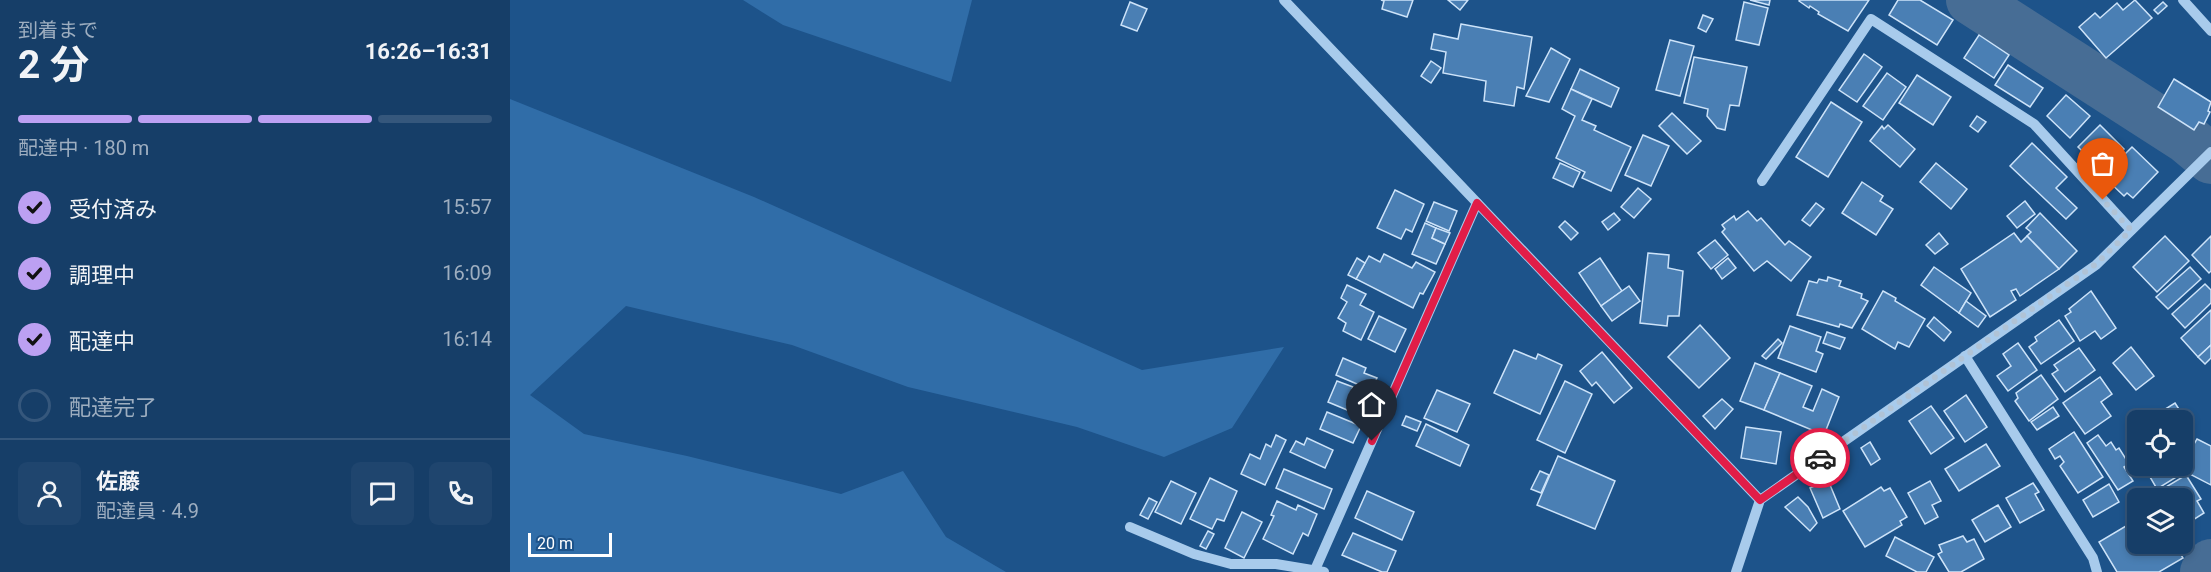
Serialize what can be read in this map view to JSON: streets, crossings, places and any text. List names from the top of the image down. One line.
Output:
{"scale_bar":"20 m","page":{"heading":["2 分","到着まで","16:26–16:31"],"panel":["佐藤","配達員 · 4.9"],"bar":"配達中 · 180 m","list":[["受付済み","15:57"],["調理中","16:09"],["配達中","16:14"],"配達完了"],"scale":"20 m"}}
